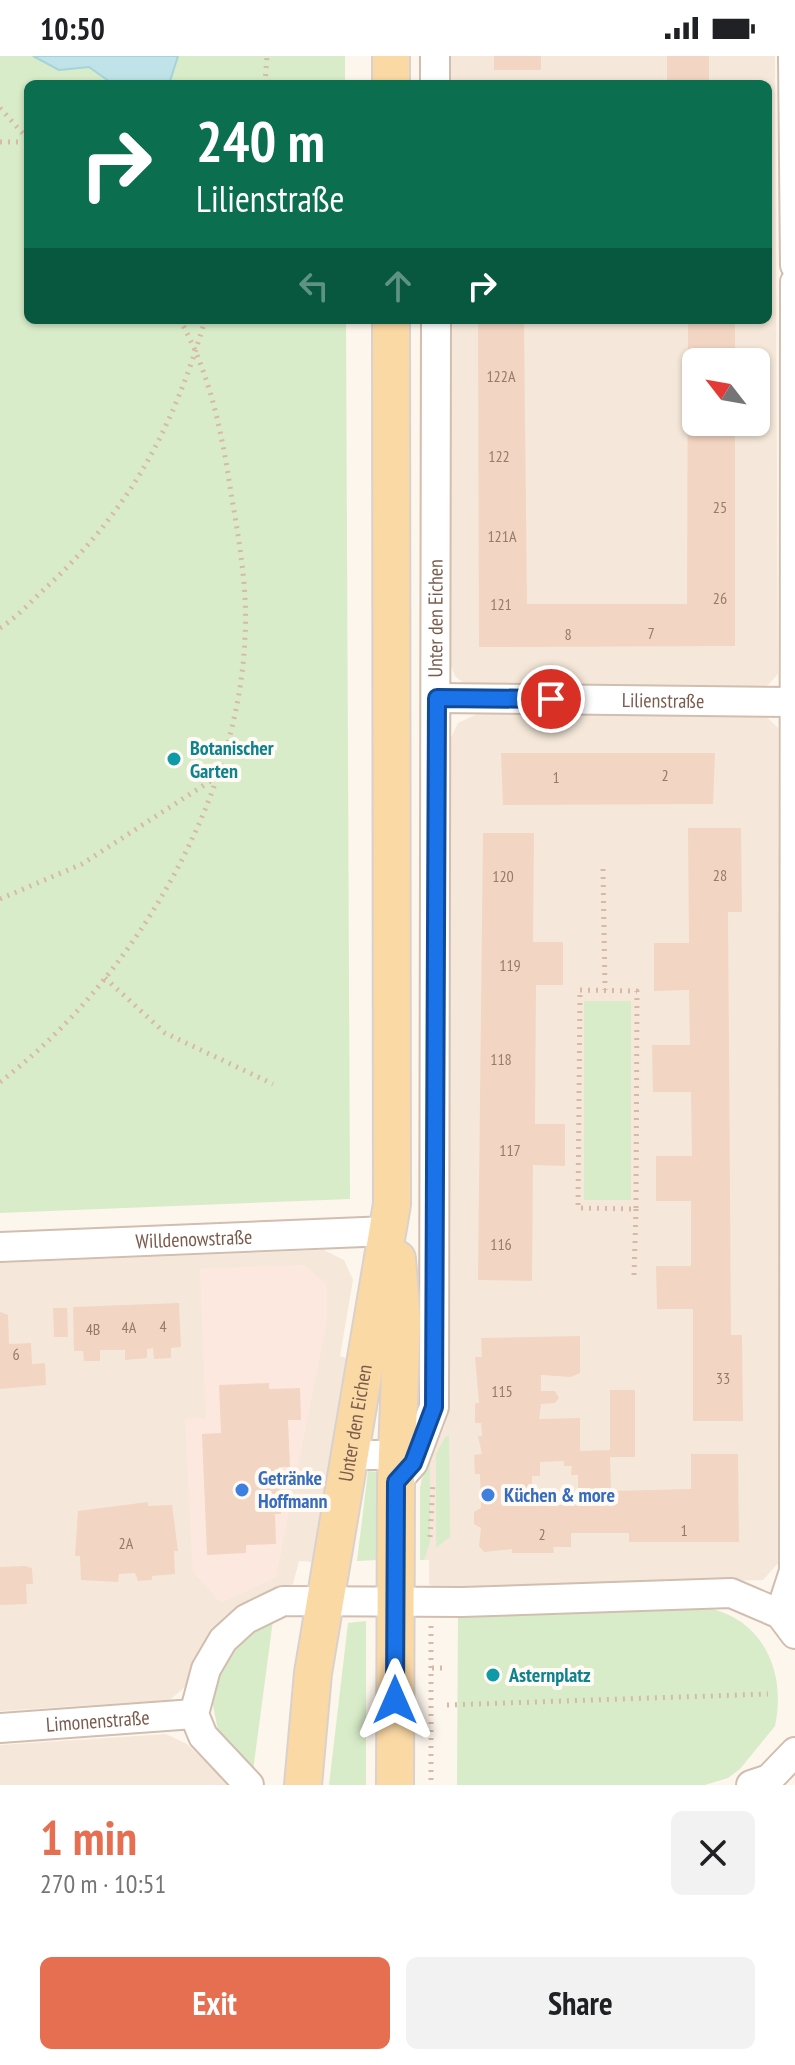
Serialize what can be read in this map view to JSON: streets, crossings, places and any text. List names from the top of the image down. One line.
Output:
{"streets":{"main road":["Unter den Eichen"],"street":["Lilienstraße","Willdenowstraße","Limonenstraße"]},"crossings":[["Unter den Eichen","Lilienstraße"],["Unter den Eichen","Willdenowstraße"]],"places":["Botanischer Garten","Getränke Hoffmann","Küchen & more","Asternplatz"],"house_numbers":["122A","122","25","121A","26","121","7","8","2","1","28","120","119","118","117","116","4","4A","4B","6","33","115","1","2","2A"],"north":"top left","page":{"status":"10:50","turn":["240 m","Lilienstraße"],"heading":["1 min","270 m · 10:51"],"buttons":["Exit","Share"]}}
